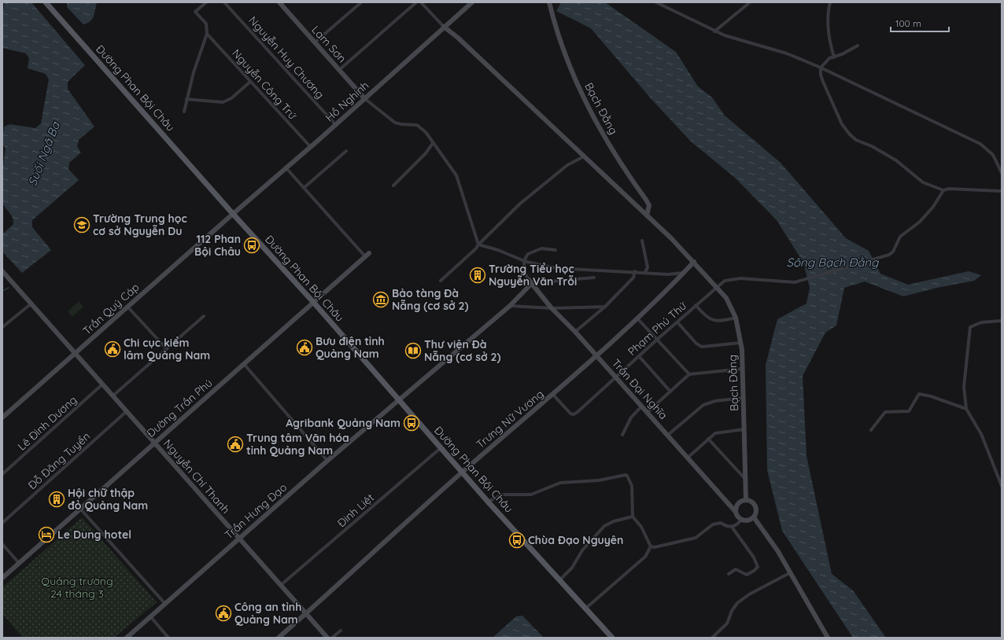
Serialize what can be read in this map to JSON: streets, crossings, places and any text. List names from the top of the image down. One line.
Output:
{"streets":{"main road":["Đường Phan Bội Châu"],"street":["Lam Sơn","Nguyễn Huy Chương","Nguyễn Công Trứ","Hồ Nghinh","Bạch Đằng","Trần Quý Cáp","Phạm Phú Thứ","Trần Đại Nghĩa","Đường Trần Phú","Trưng Nữ Vương","Lê Đình Dương","Đỗ Đăng Tuyển","Nguyễn Chí Thanh","Đinh Liệt","Trần Hưng Đạo"]},"crossings":[["Lam Sơn","Hồ Nghinh"],["Nguyễn Huy Chương","Hồ Nghinh"],["Nguyễn Công Trứ","Hồ Nghinh"],["Đường Phan Bội Châu","Hồ Nghinh"],["Đường Phan Bội Châu","Trần Quý Cáp"],["Đường Phan Bội Châu","Đường Trần Phú"],["Đường Phan Bội Châu","Trưng Nữ Vương"],["Đường Phan Bội Châu","Đinh Liệt"],["Đường Phan Bội Châu","Trần Hưng Đạo"],["Hồ Nghinh","Bạch Đằng"],["Hồ Nghinh","Trần Quý Cáp"],["Bạch Đằng","Phạm Phú Thứ"],["Bạch Đằng","Trần Đại Nghĩa"],["Bạch Đằng","Trưng Nữ Vương"],["Trần Quý Cáp","Nguyễn Chí Thanh"],["Phạm Phú Thứ","Trần Đại Nghĩa"],["Phạm Phú Thứ","Trưng Nữ Vương"],["Trần Đại Nghĩa","Trưng Nữ Vương"],["Trần Đại Nghĩa","Trần Hưng Đạo"],["Đường Trần Phú","Nguyễn Chí Thanh"],["Trưng Nữ Vương","Nguyễn Chí Thanh"],["Lê Đình Dương","Nguyễn Chí Thanh"],["Đỗ Đăng Tuyển","Nguyễn Chí Thanh"],["Nguyễn Chí Thanh","Đinh Liệt"],["Nguyễn Chí Thanh","Trần Hưng Đạo"]],"water":["Suối Ngã Ba","Sông Bạch Đằng"],"parks":["Quảng trường 24 tháng 3"],"places":{"school or university":["Trường Trung học cơ sở Nguyễn Du"],"bus stop":["112 Phan Bội Châu","Agribank Quảng Nam","Chùa Đạo Nguyên"],"building":["Trường Tiểu học Nguyễn Văn Trỗi","Hội chữ thập đỏ Quảng Nam"],"museum":["Bảo tàng Đà Nẵng (cơ sở 2)"],"public building":["Bưu điện tỉnh Quảng Nam","Chi cục kiểm lâm Quảng Nam","Trung tâm Văn hóa tỉnh Quảng Nam","Công an tỉnh Quảng Nam"],"library":["Thư viện Đà Nẵng (cơ sở 2)"],"hotel":["Le Dung hotel"]},"scale_bar":"100 m"}
